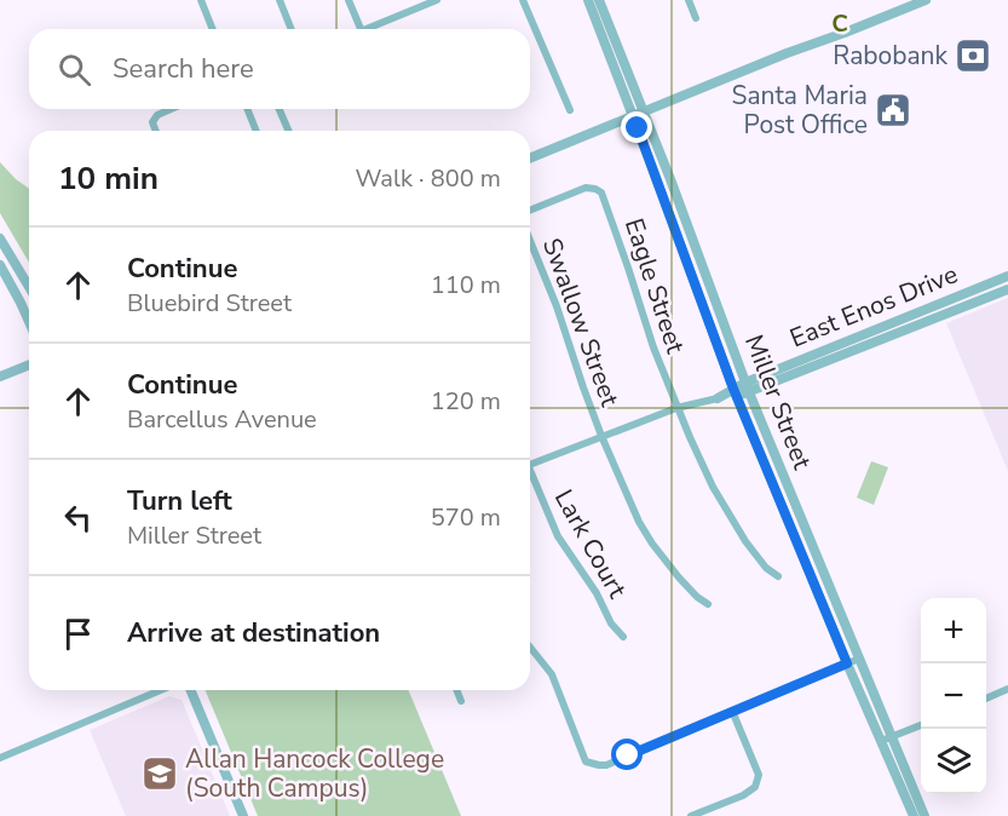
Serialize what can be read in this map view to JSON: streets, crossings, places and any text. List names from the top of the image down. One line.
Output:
{"streets":{"street":["Eagle Street","East Enos Drive","Swallow Street","Miller Street","Lark Court"]},"crossings":[["Eagle Street","East Enos Drive"],["East Enos Drive","Swallow Street"],["East Enos Drive","Miller Street"]],"places":{"bank":["Rabobank"],"public building":["Santa Maria Post Office"],"school or university":["Allan Hancock College (South Campus)"]},"page":{"search":"Search here","heading":["10 min","Walk · 800 m"],"list":[["Continue","Bluebird Street","110 m"],["Continue","Barcellus Avenue","120 m"],["Turn left","Miller Street","570 m"],"Arrive at destination"],"map_buttons":["+","−"]},"grid":{"columns":["C"]}}
